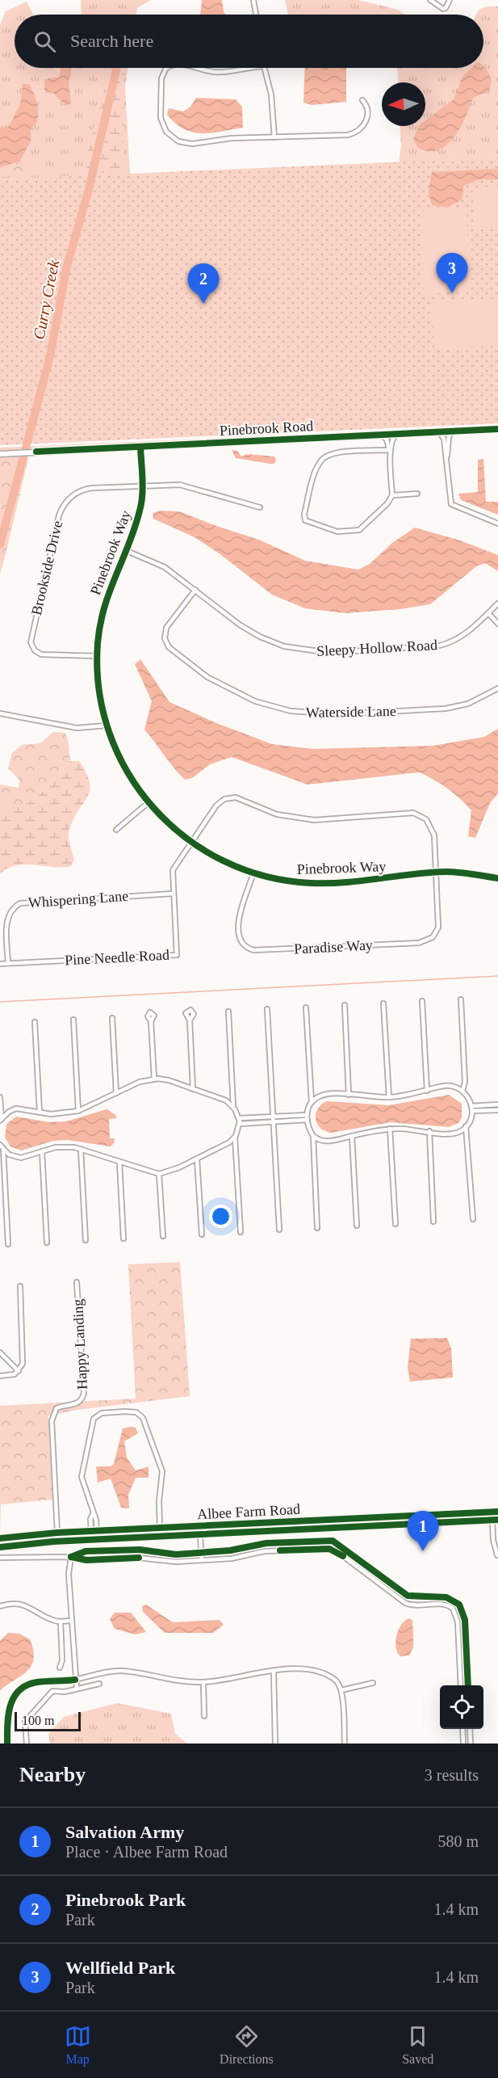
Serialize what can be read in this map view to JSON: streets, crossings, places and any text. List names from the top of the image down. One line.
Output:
{"streets":{"main road":["Albee Farm Road"],"street":["Pinebrook Road","Pinebrook Way","Brookside Drive","Sleepy Hollow Road","Waterside Lane","Whispering Lane","Paradise Way","Pine Needle Road","Happy Landing"]},"crossings":[["Pinebrook Road","Pinebrook Way"],["Pinebrook Way","Brookside Drive"],["Pinebrook Way","Sleepy Hollow Road"],["Pinebrook Way","Paradise Way"],["Pinebrook Way","Pine Needle Road"],["Sleepy Hollow Road","Waterside Lane"],["Whispering Lane","Pine Needle Road"],["Paradise Way","Pine Needle Road"],["Happy Landing","Albee Farm Road"]],"water":["Curry Creek"],"scale_bar":"100 m","north":"left","page":{"search":"Search here","pins":["3","2","1"],"scale":"100 m","heading":["Nearby","3 results"],"list":[{"mark":"1","name":"Salvation Army","note":"Place · Albee Farm Road","value":"580 m"},{"mark":"2","name":"Pinebrook Park","note":"Park","value":"1.4 km"},{"mark":"3","name":"Wellfield Park","note":"Park","value":"1.4 km"}],"nav":["Map","Directions","Saved"]}}
